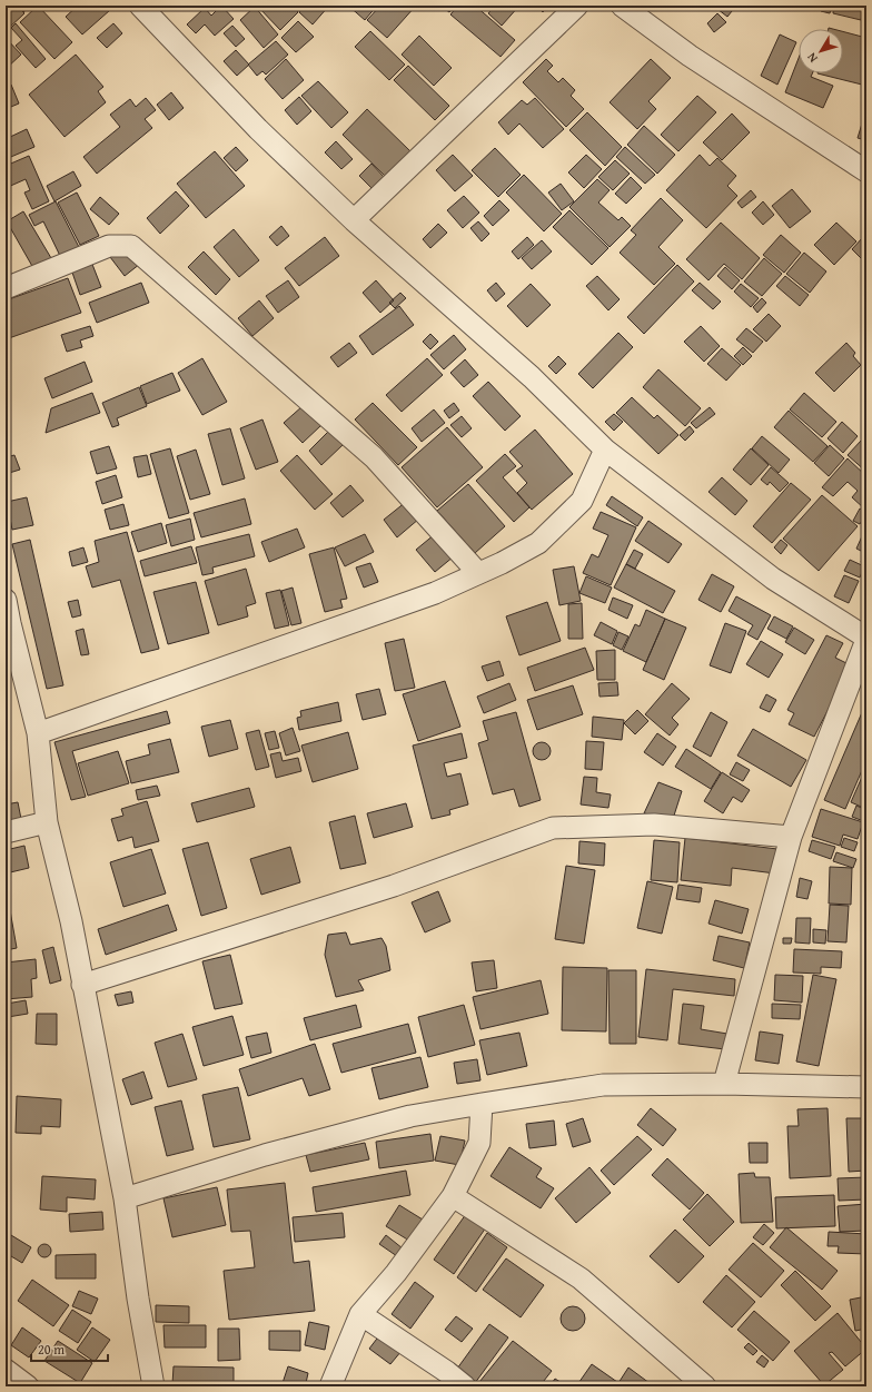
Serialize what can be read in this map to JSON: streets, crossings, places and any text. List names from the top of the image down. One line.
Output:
{"scale_bar":"20 m","north":"bottom left"}
